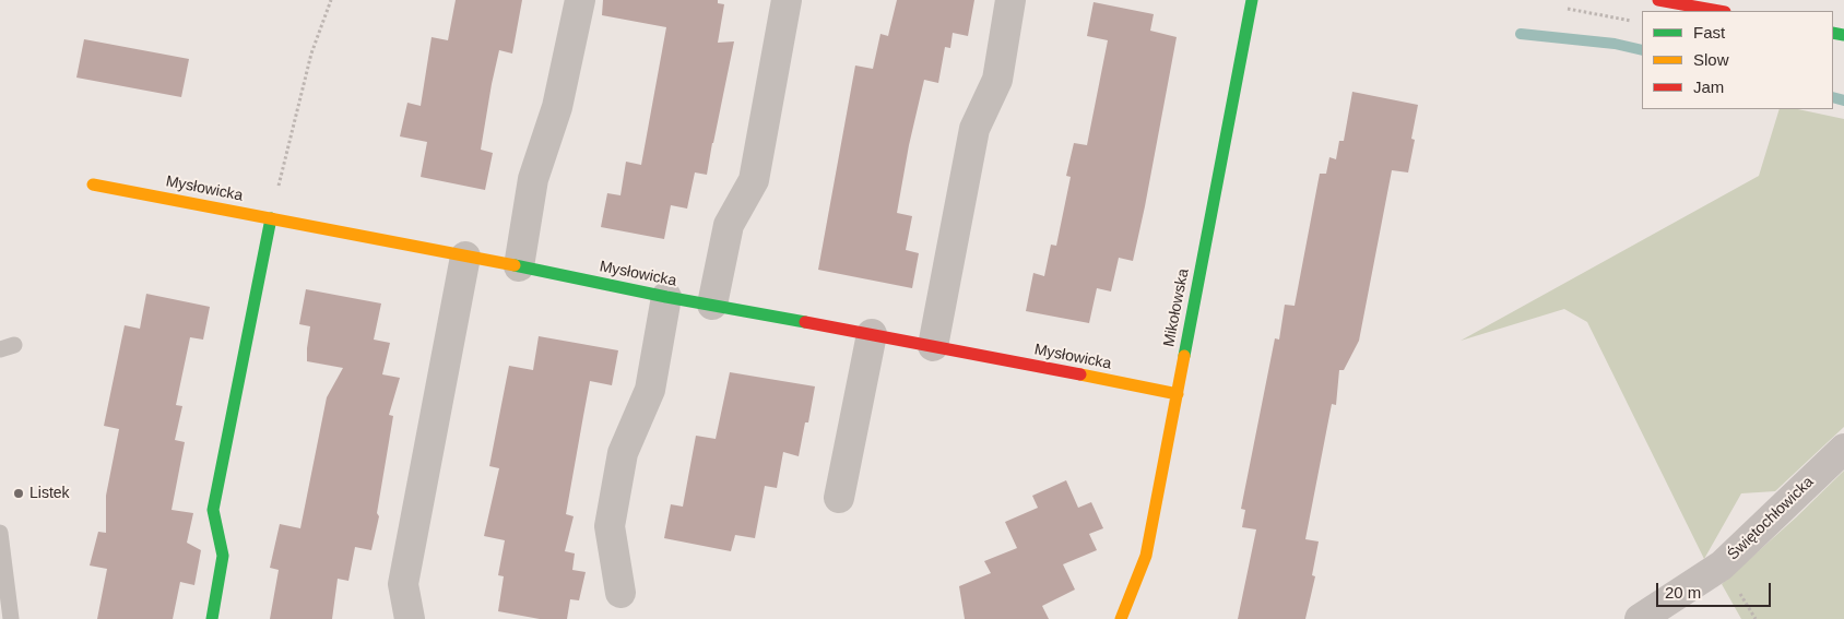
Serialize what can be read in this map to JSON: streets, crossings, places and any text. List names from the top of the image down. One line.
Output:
{"streets":{"street":["Mysłowicka","Mikołowska","Świętochłowicka"]},"crossings":[["Mysłowicka","Mikołowska"]],"places":["Listek"],"legend":["Fast","Slow","Jam"],"scale_bar":"20 m"}
